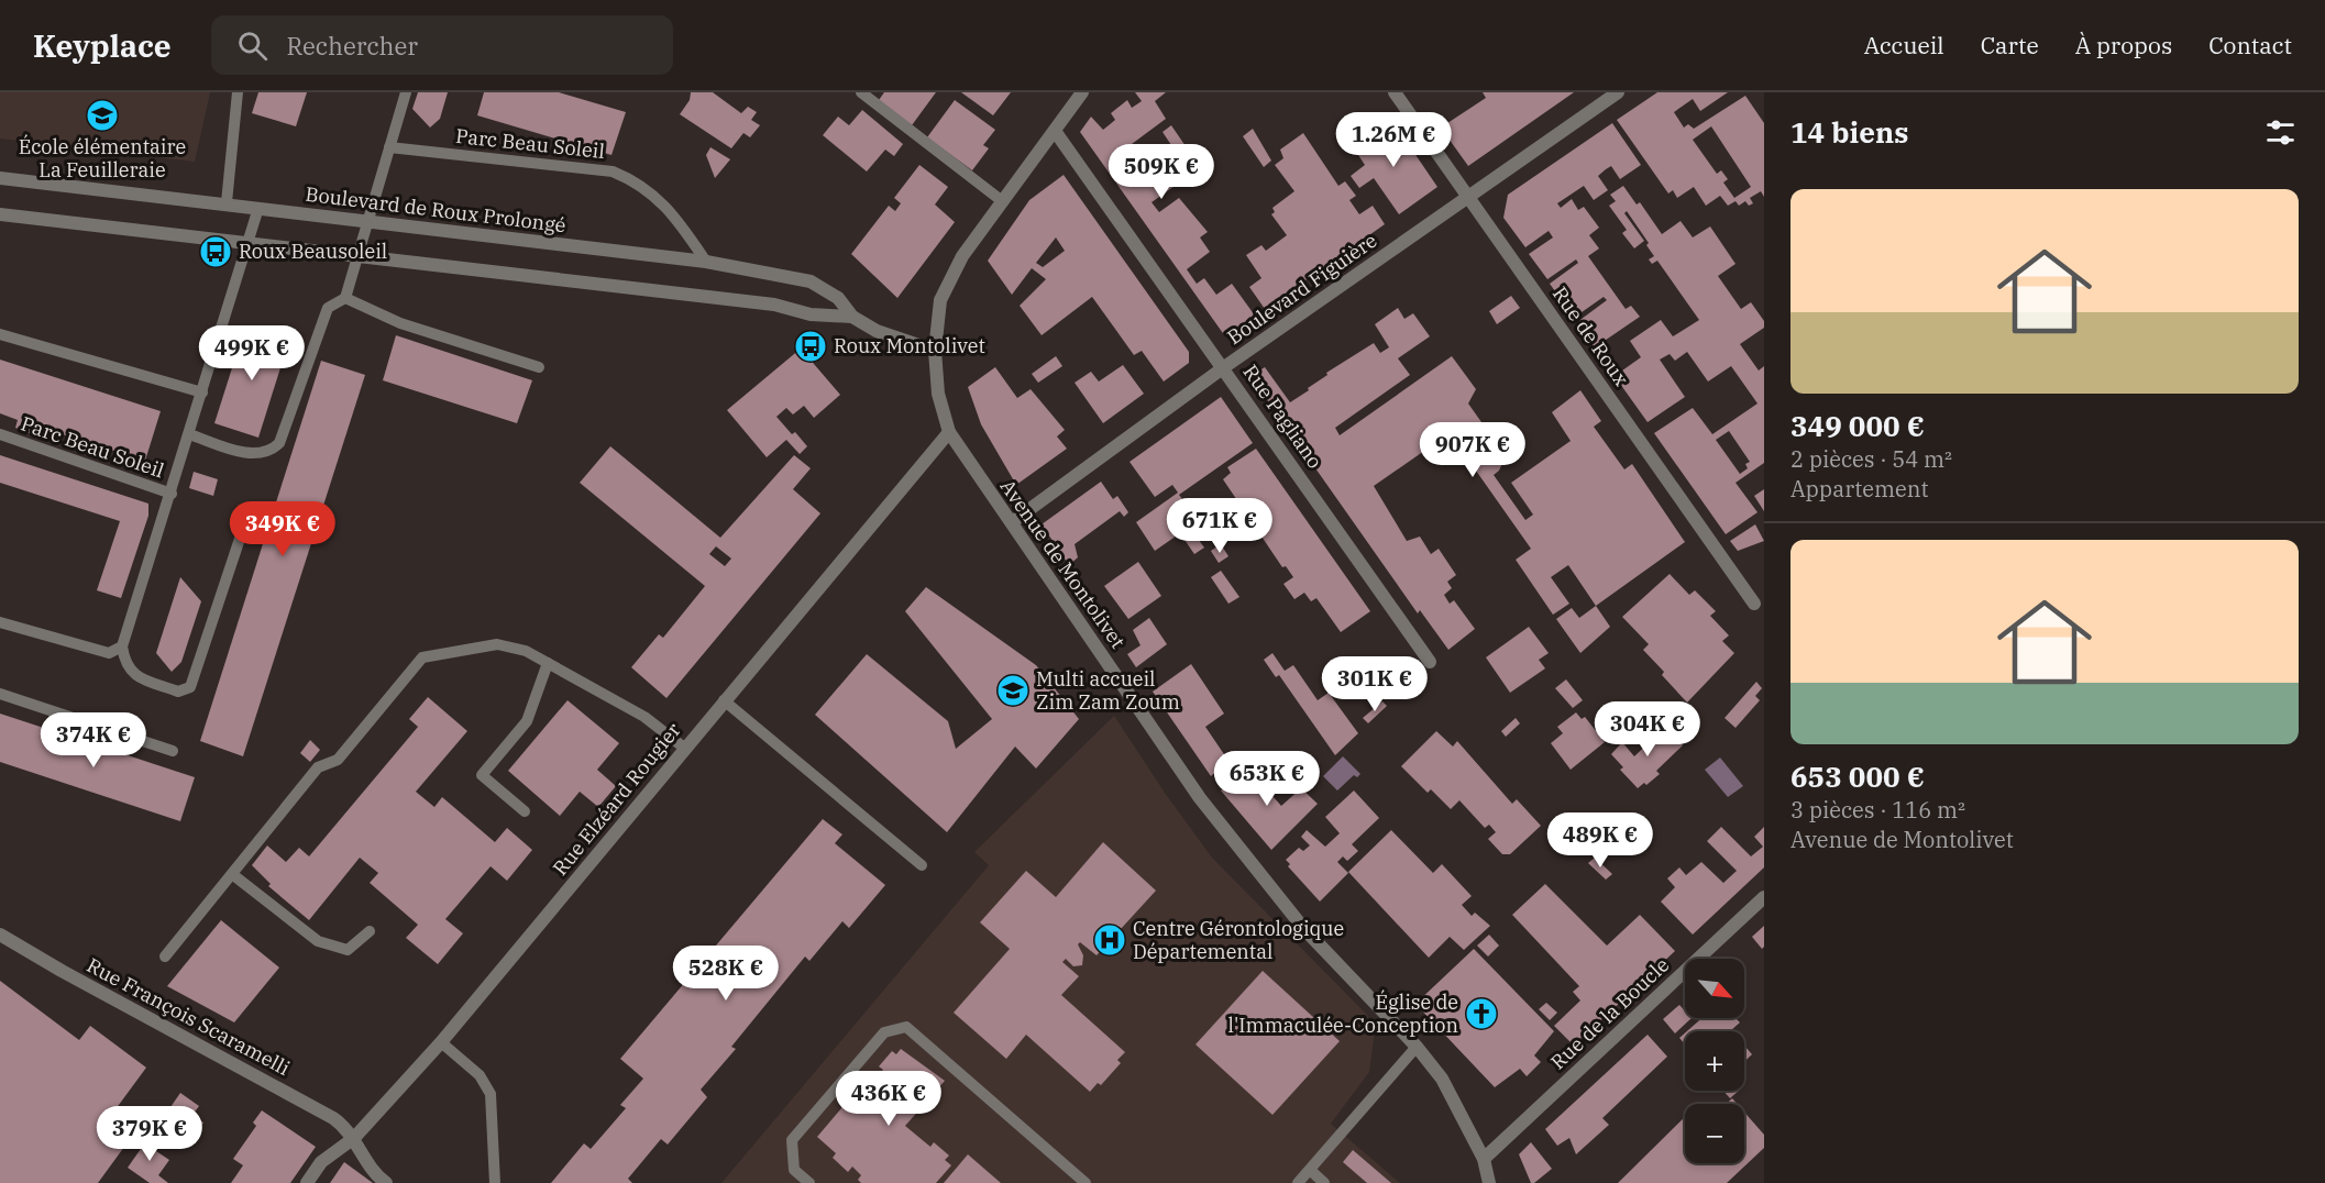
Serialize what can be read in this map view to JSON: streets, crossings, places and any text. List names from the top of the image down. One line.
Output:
{"streets":{"street":["Boulevard de Roux Prolongé","Boulevard Figuière","Rue de Roux","Rue Pagliano","Avenue de Montolivet","Rue Elzéard Rougier","Rue de la Boucle","Rue François Scaramelli"],"lane":["Parc Beau Soleil"]},"crossings":[["Parc Beau Soleil","Boulevard de Roux Prolongé"],["Boulevard de Roux Prolongé","Avenue de Montolivet"],["Boulevard Figuière","Rue de Roux"],["Boulevard Figuière","Rue Pagliano"],["Boulevard Figuière","Avenue de Montolivet"],["Rue Pagliano","Avenue de Montolivet"],["Avenue de Montolivet","Rue Elzéard Rougier"],["Avenue de Montolivet","Rue de la Boucle"],["Rue Elzéard Rougier","Rue François Scaramelli"]],"places":{"school or university":["École élémentaire La Feuilleraie","Multi accueil Zim Zam Zoum"],"bus stop":["Roux Beausoleil","Roux Montolivet"],"hospital":["Centre Gérontologique Départemental"],"church":["Église de l'Immaculée-Conception"]},"north":"bottom right","page":{"header":"Keyplace","search":"Rechercher","nav":["Accueil","Carte","À propos","Contact"],"heading":"14 biens","price":["1.26M €","509K €","499K €","907K €","671K €","349K €","301K €","304K €","374K €","653K €","489K €","528K €","436K €","379K €"],"list":[{"name":"349 000 €","note":"2 pièces · 54 m² · Appartement"},{"name":"653 000 €","note":"3 pièces · 116 m² · Avenue de Montolivet"}],"map_buttons":["+","−"]}}
